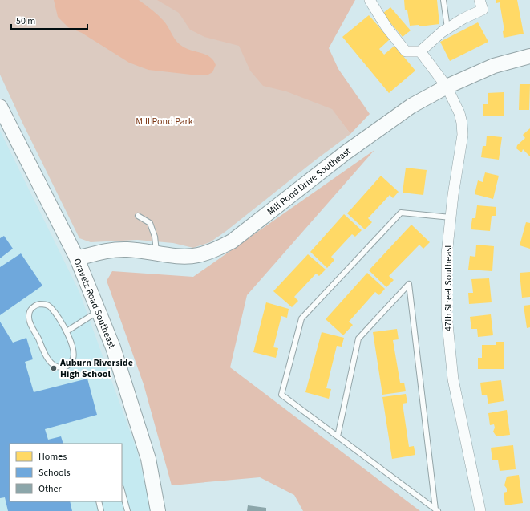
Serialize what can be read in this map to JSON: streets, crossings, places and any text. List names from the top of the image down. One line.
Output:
{"streets":{"street":["Mill Pond Drive Southeast","47th Street Southeast","Oravetz Road Southeast"]},"crossings":[["Mill Pond Drive Southeast","47th Street Southeast"],["Mill Pond Drive Southeast","Oravetz Road Southeast"]],"parks":["Mill Pond Park"],"places":["Auburn Riverside High School"],"legend":["Homes","Schools","Other"],"scale_bar":"50 m"}
